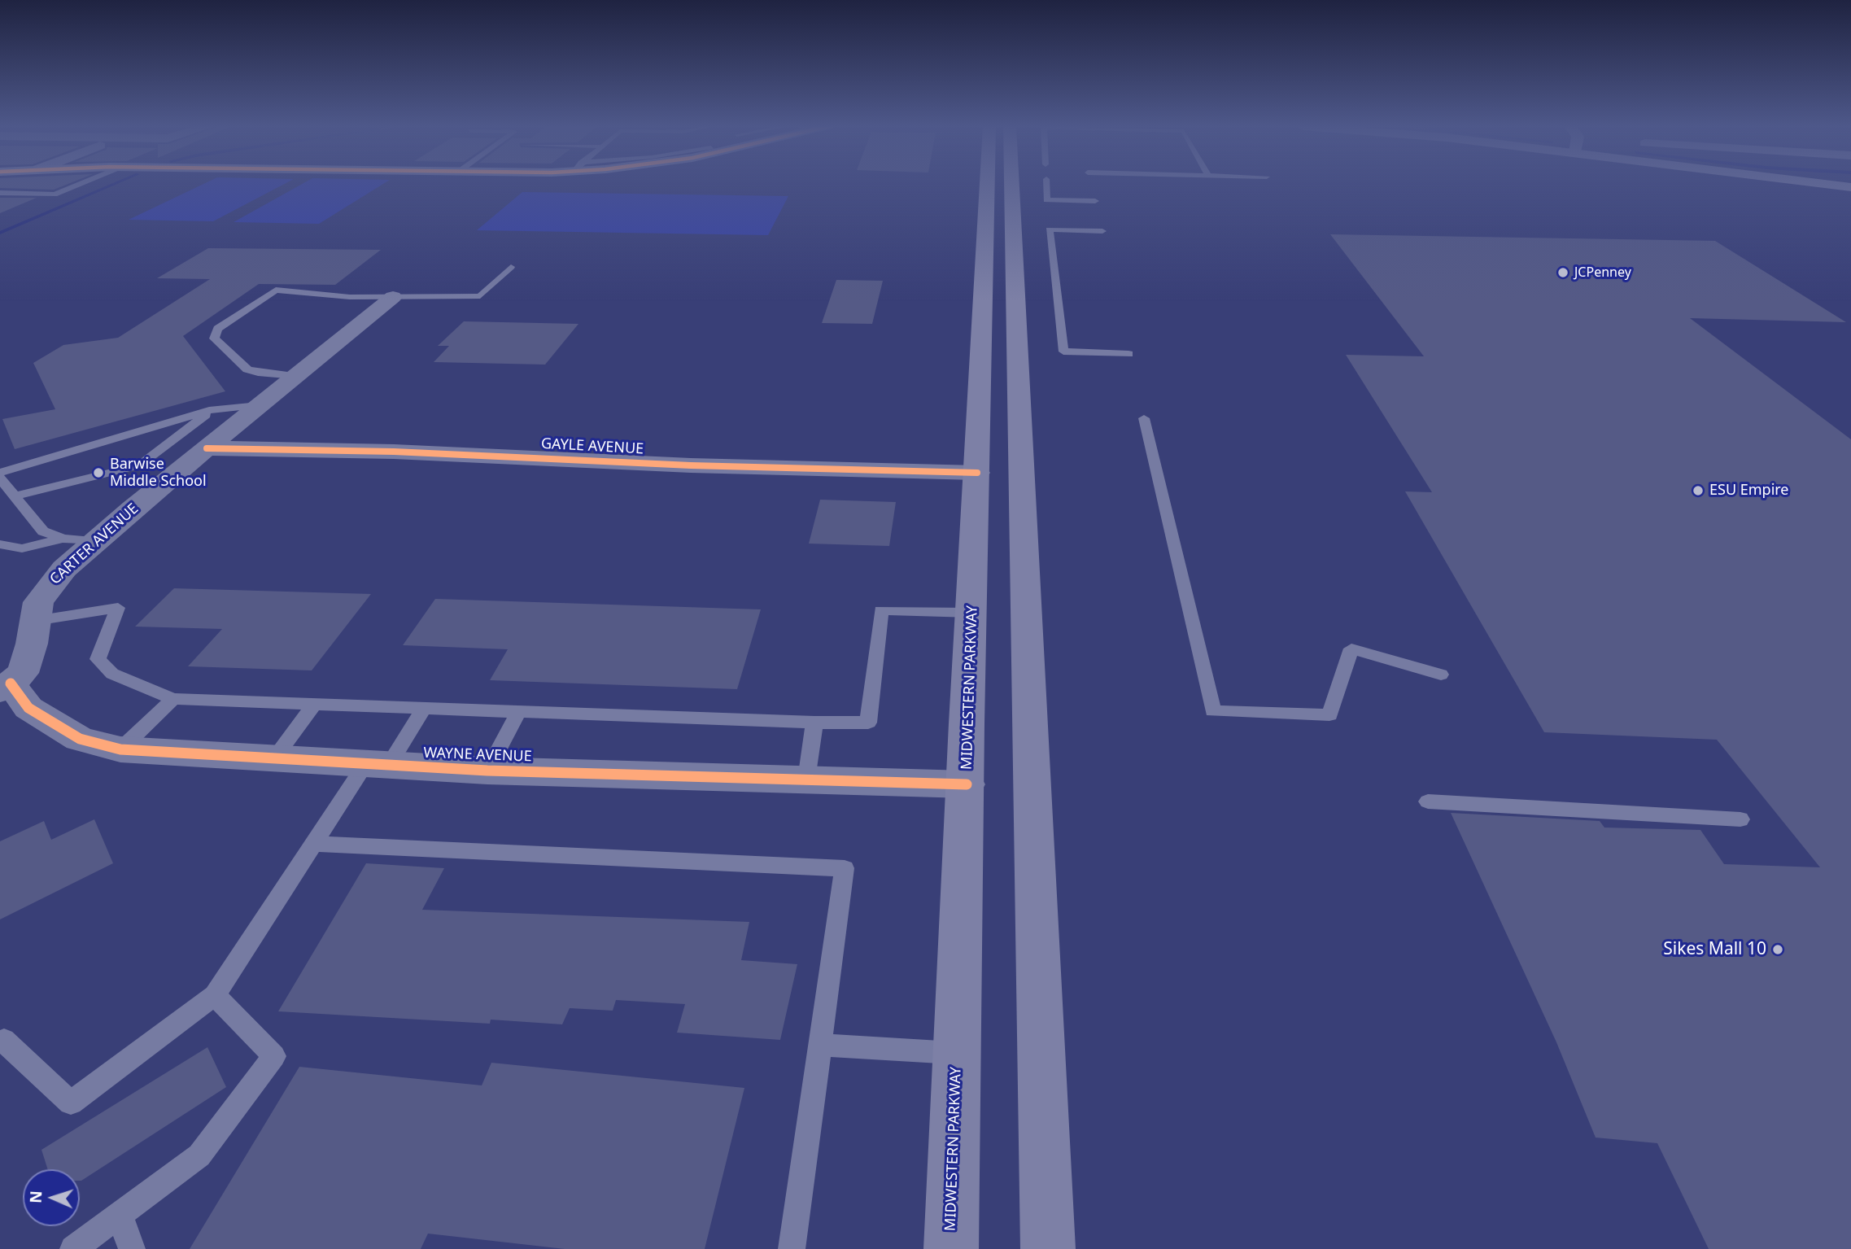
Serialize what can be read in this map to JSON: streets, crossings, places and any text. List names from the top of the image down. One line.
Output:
{"streets":{"main road":["MIDWESTERN PARKWAY"],"street":["GAYLE AVENUE","CARTER AVENUE","WAYNE AVENUE"]},"crossings":[["GAYLE AVENUE","CARTER AVENUE"],["GAYLE AVENUE","MIDWESTERN PARKWAY"],["CARTER AVENUE","WAYNE AVENUE"],["MIDWESTERN PARKWAY","WAYNE AVENUE"]],"places":["JCPenney","Barwise Middle School","ESU Empire","Sikes Mall 10"],"north":"left"}
